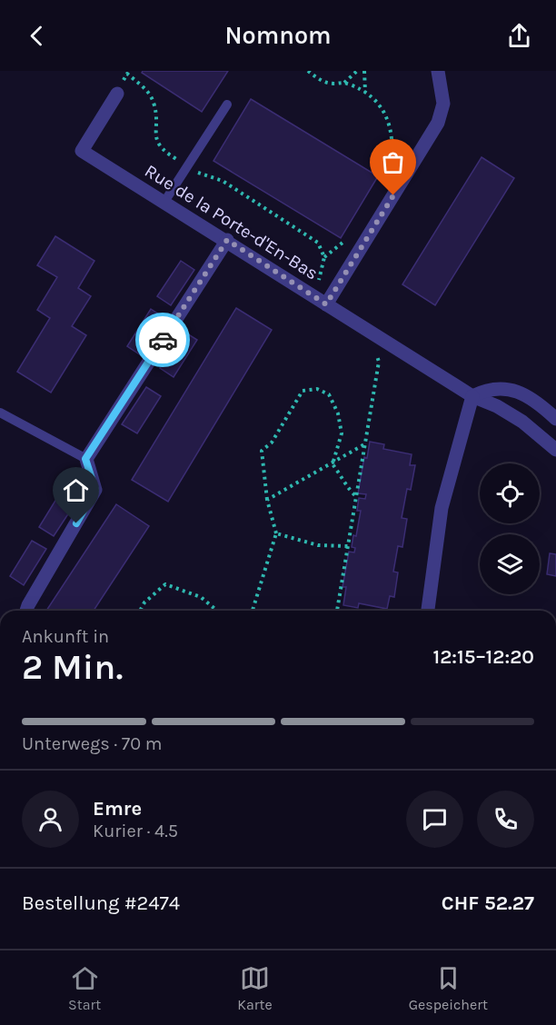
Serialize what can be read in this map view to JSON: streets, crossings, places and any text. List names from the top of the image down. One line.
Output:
{"streets":{"street":["Rue de la Porte-d'En-Bas"]},"page":{"header":"Nomnom","heading":["2 Min.","Ankunft in","12:15–12:20"],"panel":["Emre","Kurier · 4.5","Bestellung #2474","CHF 52.27"],"bar":"Unterwegs · 70 m","tabs":["Start","Karte","Gespeichert"]}}
